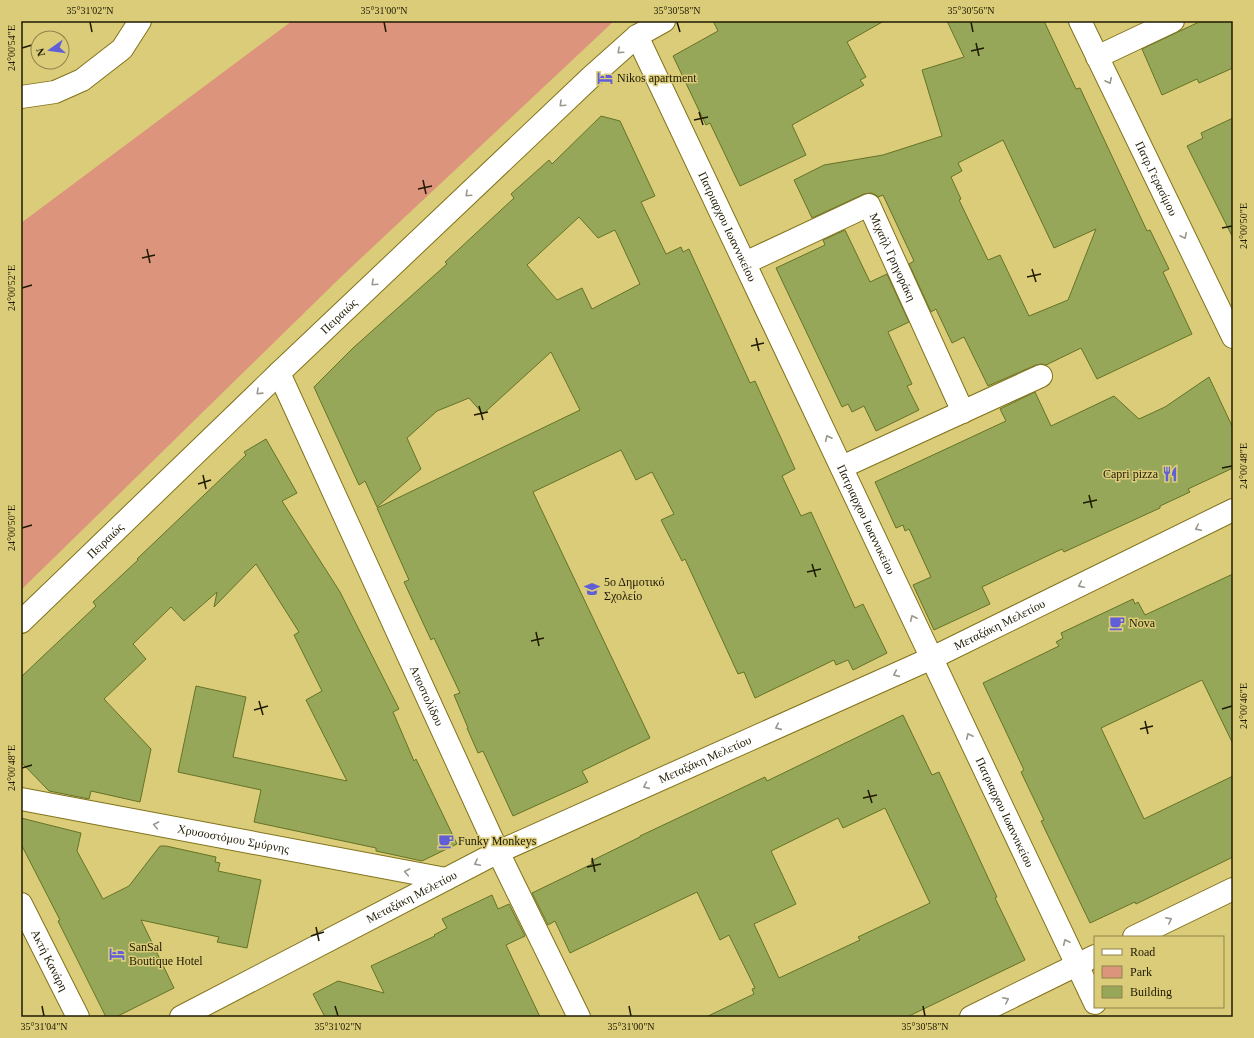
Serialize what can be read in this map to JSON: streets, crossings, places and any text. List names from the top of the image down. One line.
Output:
{"streets":{"street":["Πατρ.Γερασίμου","Πατριαρχου Ιωαννικείου","Μιχαήλ Γρηγοράκη","Πειραιώς","Μεταξάκη Μελετίου","Αποστολίδου","Χρυσοστόμου Σμύρνης","Ακτή Κανάρη"]},"crossings":[["Πατριαρχου Ιωαννικείου","Μιχαήλ Γρηγοράκη"],["Πατριαρχου Ιωαννικείου","Πειραιώς"],["Πατριαρχου Ιωαννικείου","Μεταξάκη Μελετίου"],["Πειραιώς","Αποστολίδου"],["Μεταξάκη Μελετίου","Αποστολίδου"],["Μεταξάκη Μελετίου","Χρυσοστόμου Σμύρνης"]],"one_way":["Πατρ.Γερασίμου","Πατριαρχου Ιωαννικείου","Πειραιώς","Μεταξάκη Μελετίου","Χρυσοστόμου Σμύρνης"],"places":{"hotel":["Nikos apartment","SanSal Boutique Hotel"],"restaurant":["Capri pizza"],"school or university":["5ο Δημοτικό Σχολείο"],"cafe":["Nova","Funky Monkeys"]},"legend":["Road","Park","Building"],"north":"left","coordinates":["35°31'02\"N","35°31'00\"N","35°30'58\"N","35°30'56\"N","24°00'54\"E","24°00'50\"E","24°00'52\"E","24°00'48\"E","24°00'46\"E","35°31'04\"N"]}
